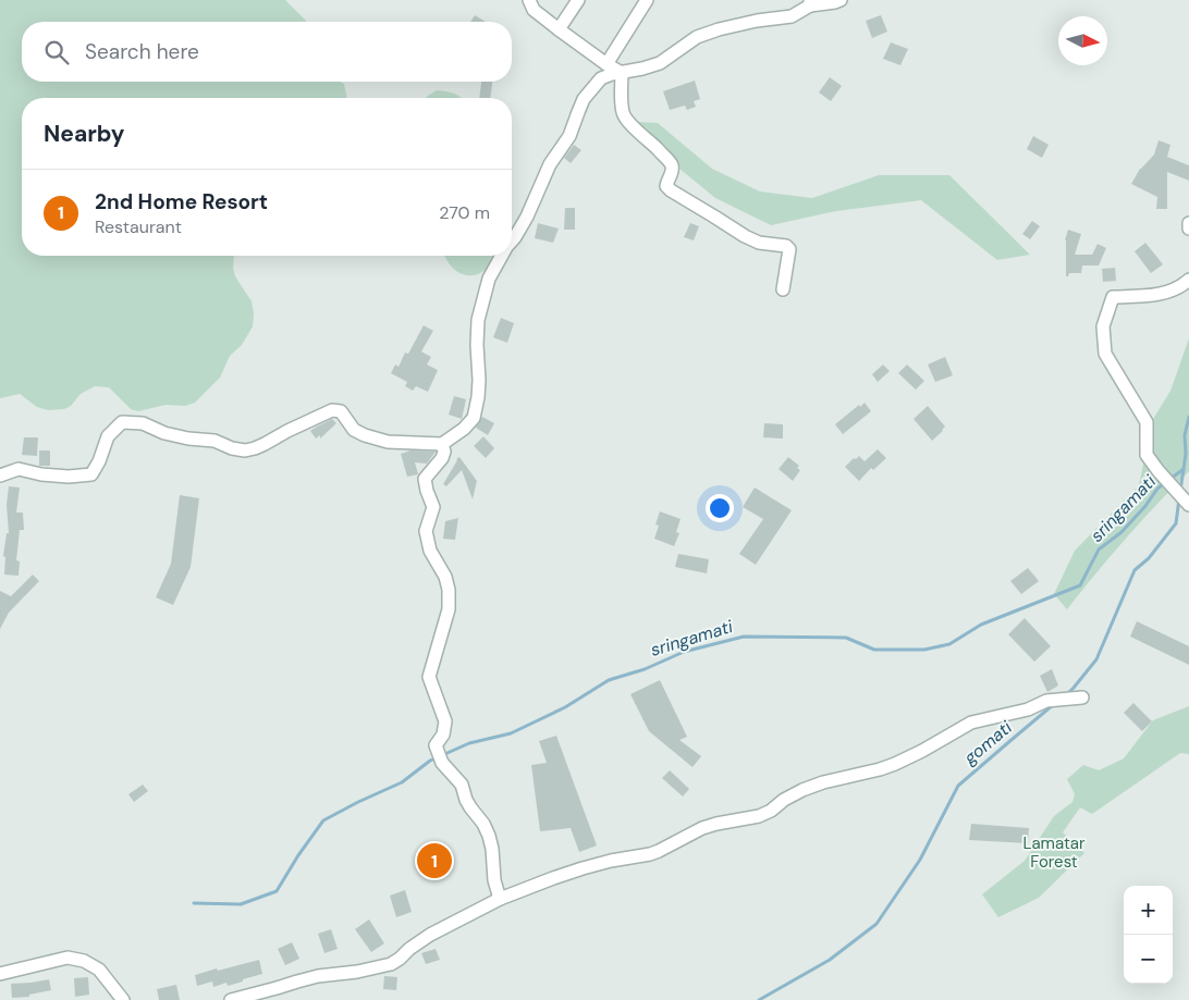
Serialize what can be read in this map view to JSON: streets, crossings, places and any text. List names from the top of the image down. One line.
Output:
{"water":["sringamati","gomati"],"parks":["Lamatar Forest"],"north":"right","page":{"search":"Search here","heading":"Nearby","list":[{"mark":"1","name":"2nd Home Resort","note":"Restaurant","value":"270 m"}],"pins":"1","map_buttons":["+","−"]}}
